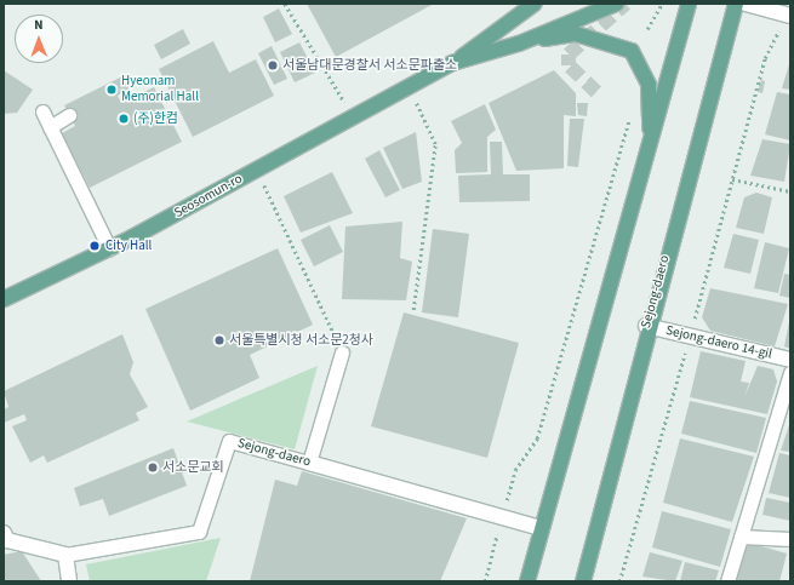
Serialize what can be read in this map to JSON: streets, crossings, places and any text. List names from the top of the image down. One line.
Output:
{"streets":{"main road":["Seosomun-ro","Sejong-daero"],"street":["Sejong-daero 14-gil"]},"crossings":[["Sejong-daero","Sejong-daero 14-gil"]],"places":["서울남대문경찰서 서소문파출소","Hyeonam Memorial Hall","(주)한컴","City Hall","서울특별시청 서소문2청사","서소문교회"],"north":"top"}
